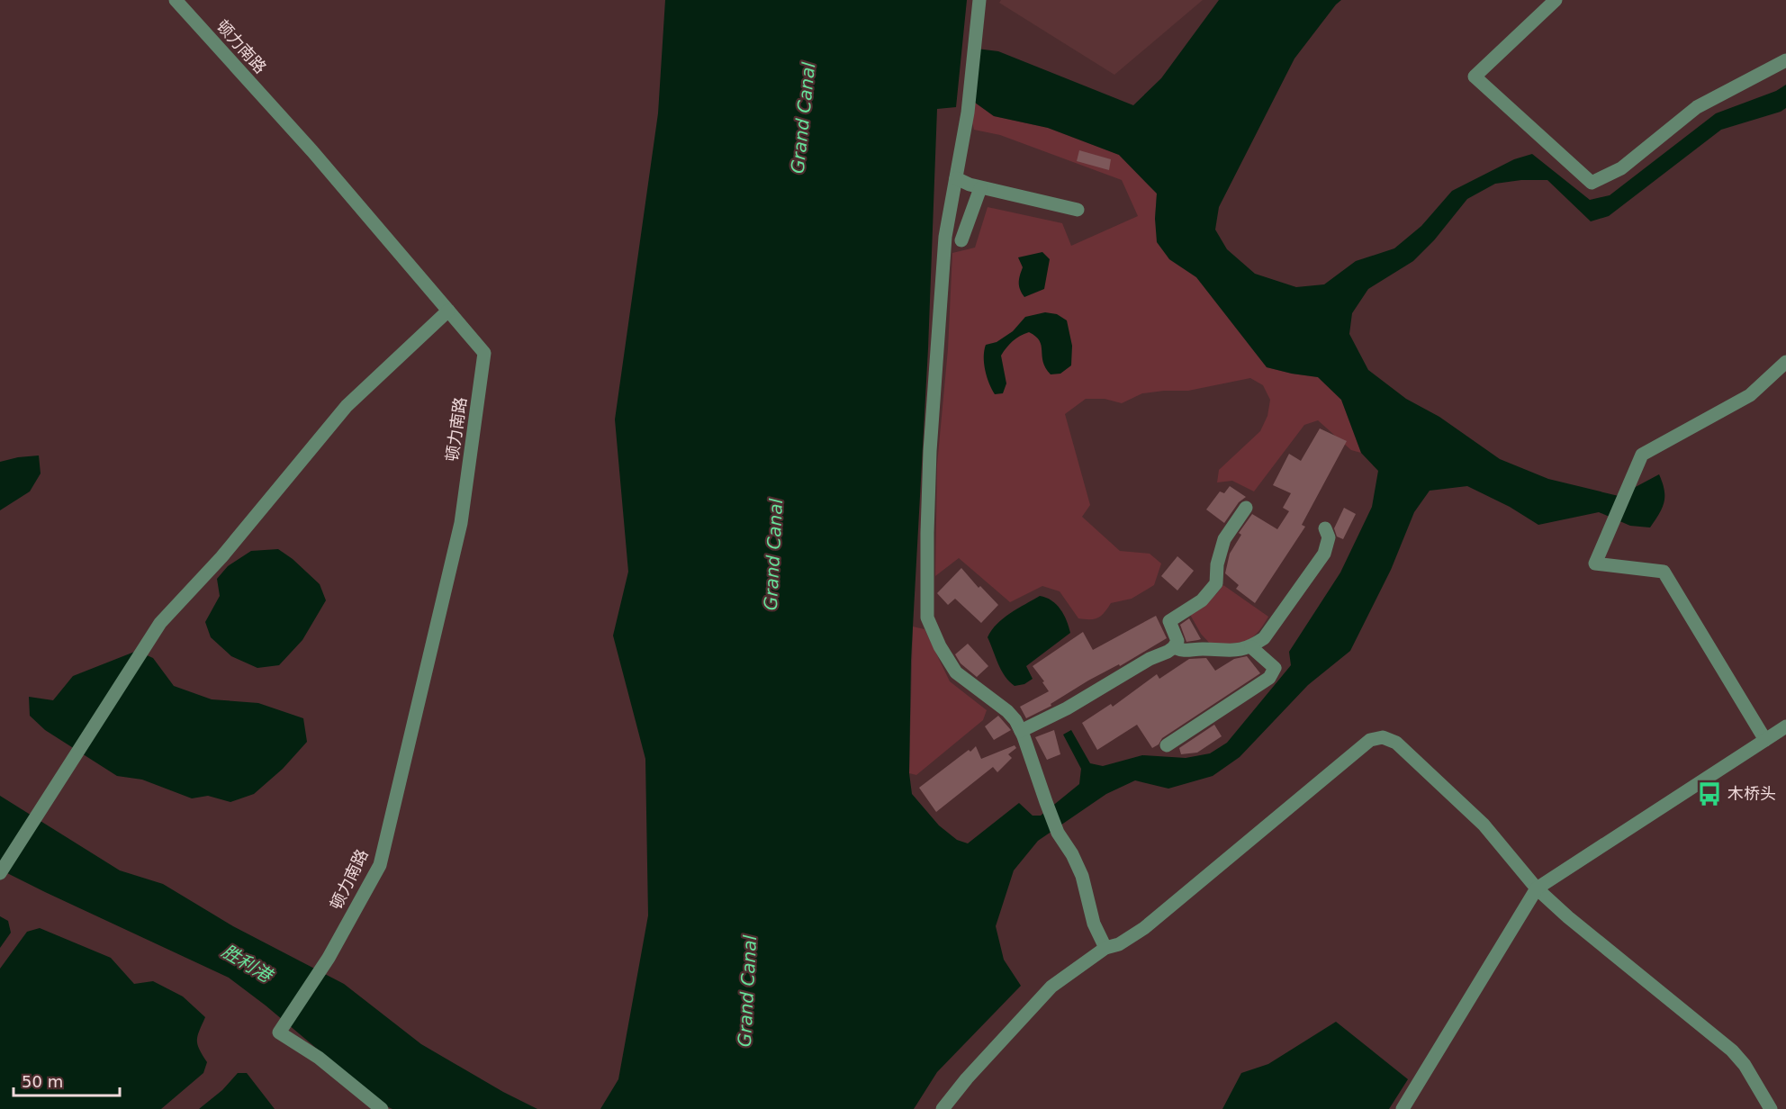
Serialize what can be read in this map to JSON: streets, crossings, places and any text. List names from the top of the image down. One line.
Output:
{"streets":{"street":["顿力南路"]},"water":["Grand Canal","胜利港"],"places":{"bus stop":["木桥头"]},"scale_bar":"50 m"}
